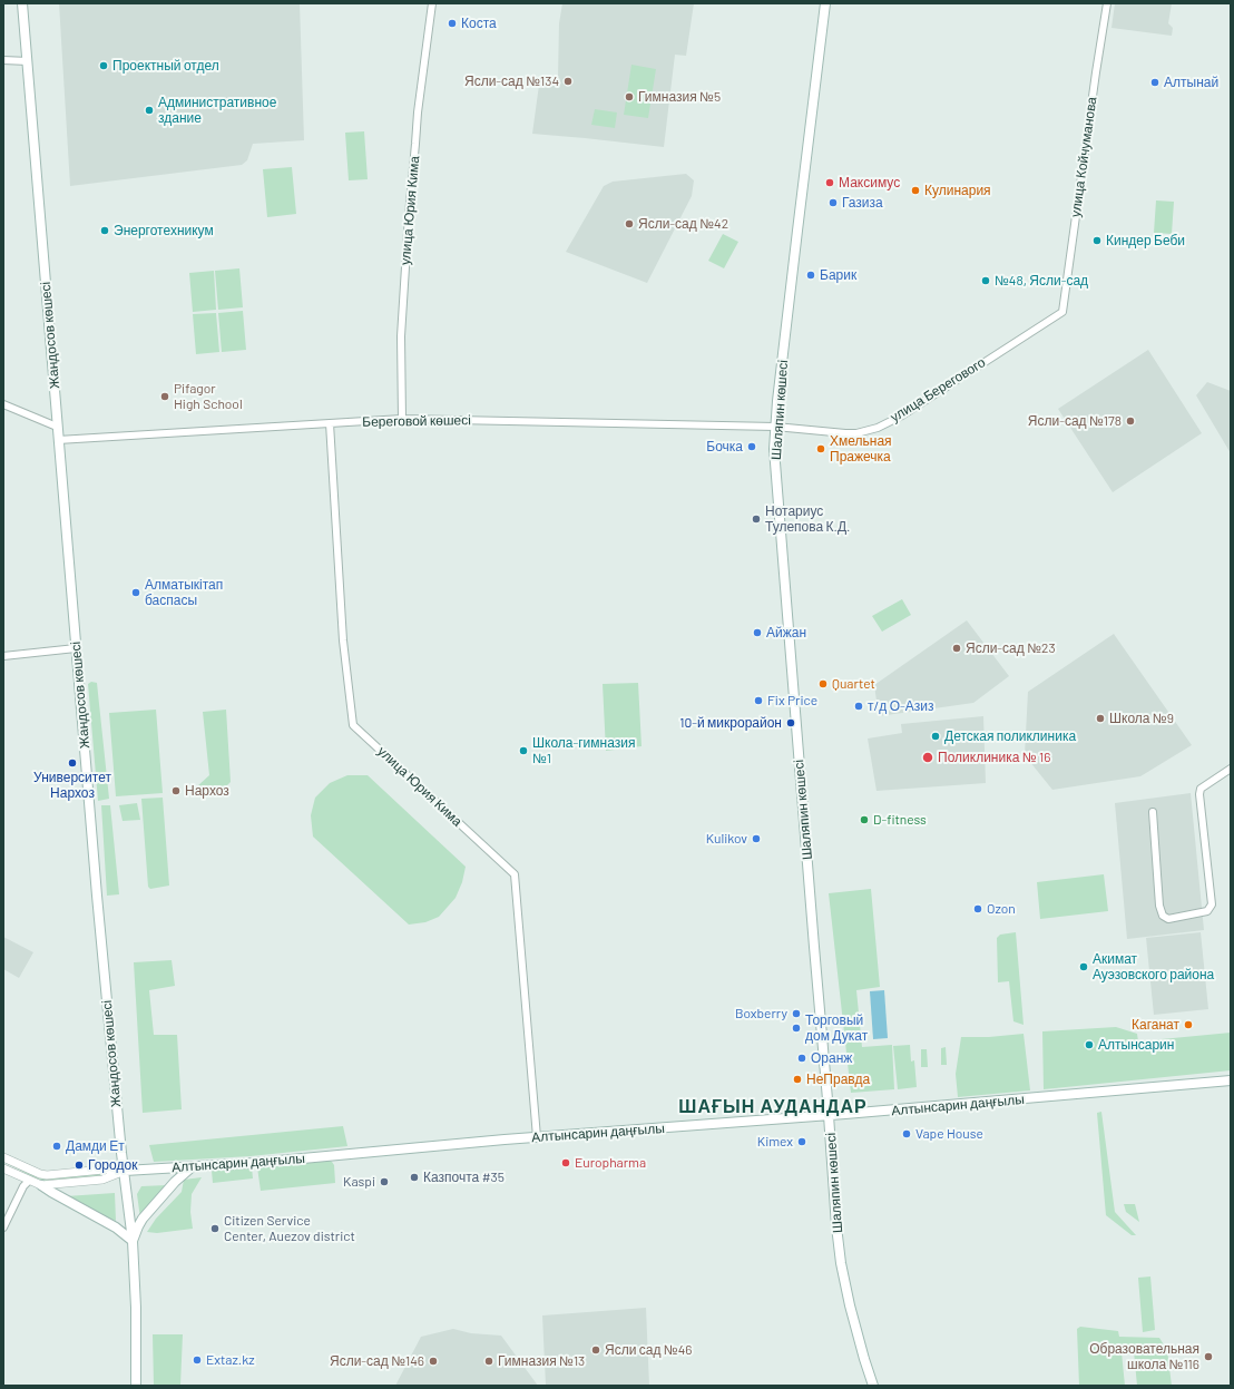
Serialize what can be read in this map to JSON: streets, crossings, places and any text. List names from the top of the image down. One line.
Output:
{"streets":{"main road":["Жандосов көшесі","Шаляпин көшесі","Алтынсарин даңғылы"],"street":["улица Койчуманова","улица Юрия Кима","улица Берегового","Береговой көшесі"]},"crossings":[["улица Койчуманова","улица Берегового"],["улица Юрия Кима","Береговой көшесі"],["улица Юрия Кима","Алтынсарин даңғылы"],["Жандосов көшесі","Береговой көшесі"],["Жандосов көшесі","Алтынсарин даңғылы"],["улица Берегового","Шаляпин көшесі"],["улица Берегового","Береговой көшесі"],["Шаляпин көшесі","Береговой көшесі"],["Шаляпин көшесі","Алтынсарин даңғылы"]],"districts":["ШАҒЫН АУДАНДАР"],"places":["Коста","Проектный отдел","Ясли-сад №134","Алтынай","Гимназия №5","Административное здание","Максимус","Кулинария","Газиза","Ясли-сад №42","Энерготехникум","Киндер Беби","Барик","№48, Ясли-сад","Pifagor High School","Ясли-сад №178","Бочка","Хмельная Пражечка","Нотариус Тулепова К.Д.","Алматыкітап баспасы","Айжан","Ясли-сад №23","Quartet","Fix Price","т/д О-Азиз","Школа №9","10-й микрорайон","Детская поликлиника","Школа-гимназия №1","Поликлиника № 16","Университет Нархоз","Нархоз","D-fitness","Kulikov","Ozon","Акимат Ауэзовского района","Boxberry","Каганат","Торговый дом Дукат","Алтынсарин","Оранж","НеПравда","Vape House","Kimex","Дамди Ет","Europharma","Городок","Казпочта #35","Kaspi","Citizen Service Center, Auezov district","Ясли сад №46","Образовательная школа №116","Extaz.kz","Ясли-сад №146","Гимназия №13"]}
